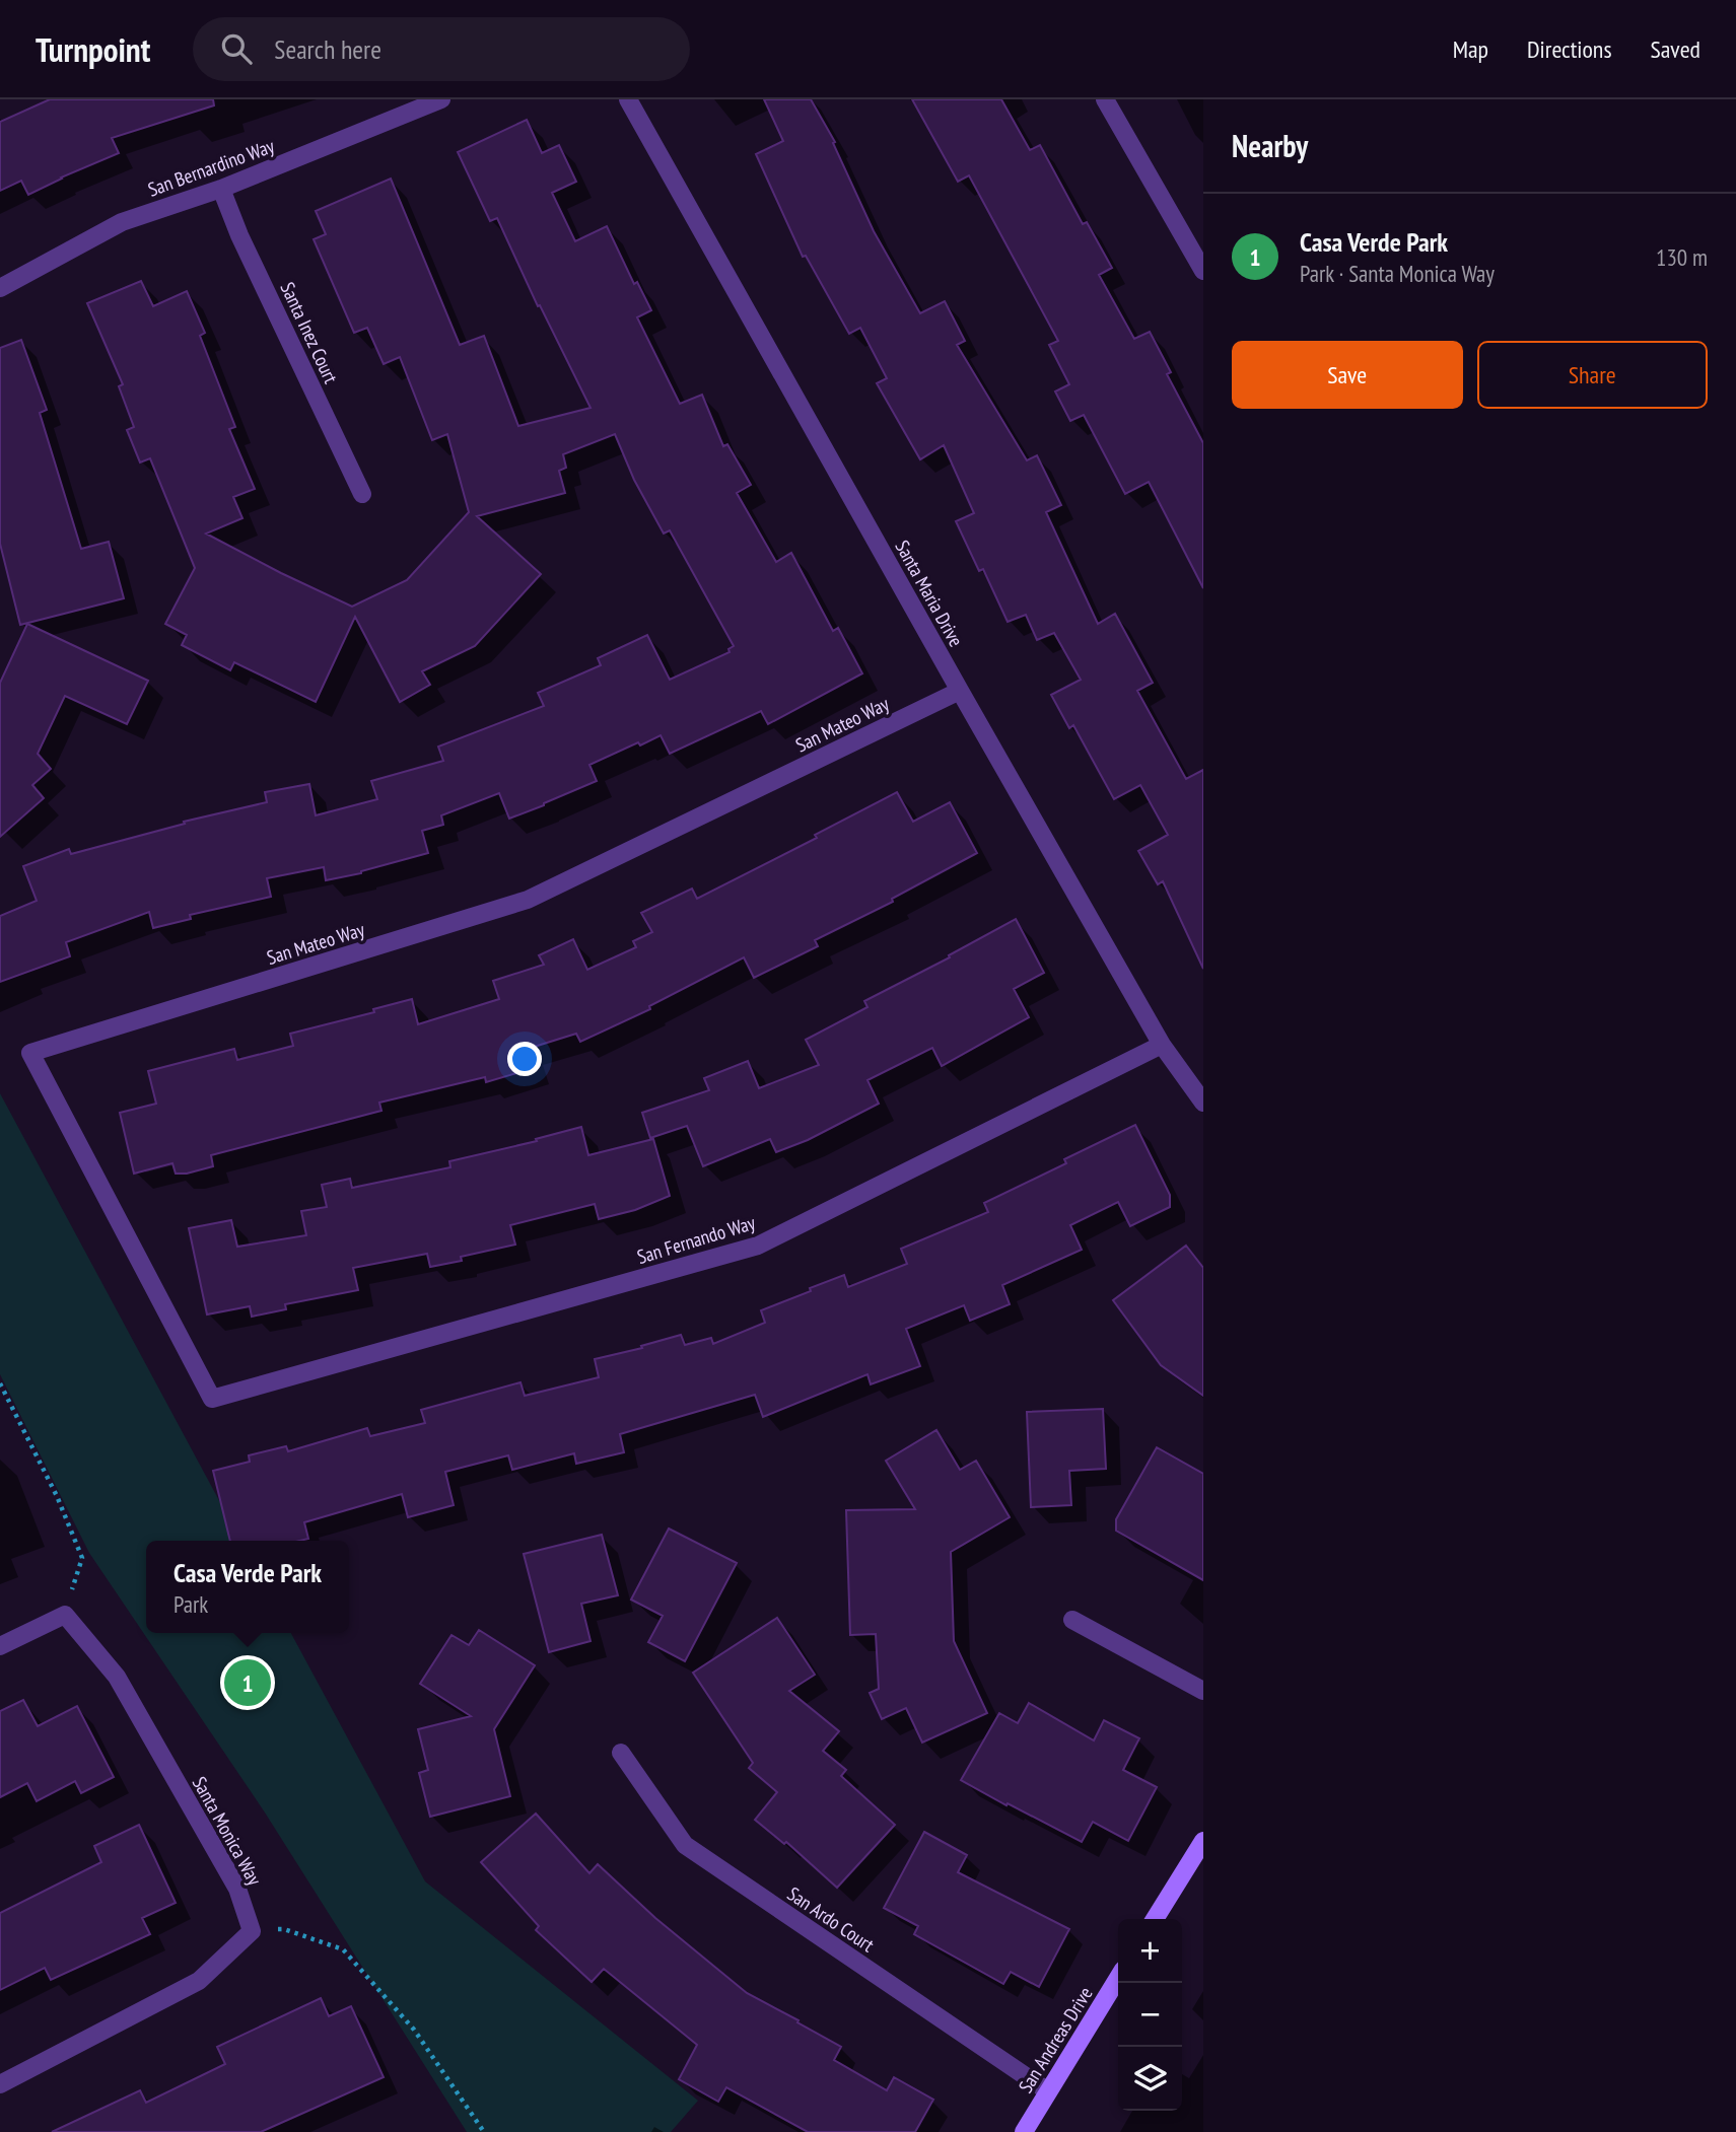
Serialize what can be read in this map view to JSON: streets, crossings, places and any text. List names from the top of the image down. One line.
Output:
{"streets":{"street":["San Bernardino Way","Santa Inez Court","Santa Maria Drive","San Mateo Way","San Fernando Way","Santa Monica Way","San Ardo Court","San Andreas Drive"]},"crossings":[["San Bernardino Way","Santa Inez Court"],["Santa Maria Drive","San Mateo Way"],["Santa Maria Drive","San Fernando Way"],["San Mateo Way","San Fernando Way"],["San Ardo Court","San Andreas Drive"]],"page":{"header":"Turnpoint","search":"Search here","nav":["Map","Directions","Saved"],"heading":"Nearby","list":[{"mark":"1","name":"Casa Verde Park","note":"Park · Santa Monica Way","value":"130 m"}],"buttons":["Save","Share"],"popup":["Casa Verde Park","Park"],"pins":"1","map_buttons":["+","−"]}}
